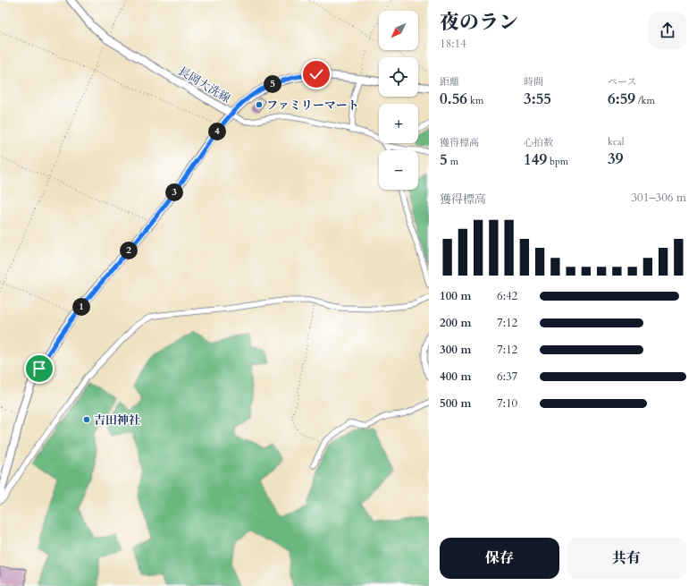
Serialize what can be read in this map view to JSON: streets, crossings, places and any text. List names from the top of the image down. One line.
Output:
{"streets":{"main road":["長岡大洗線"]},"places":["ファミリーマート","吉田神社"],"north":"bottom left","page":{"heading":["夜のラン","18:14"],"map_buttons":["+","−"],"stats":[["距離","0.56 km"],["時間","3:55"],["ペース","6:59 /km"],["獲得標高","5 m"],["心拍数","149 bpm"],["kcal","39"]],"pins":["5","4","3","2","1"],"chart":["獲得標高","301–306 m"],"list":[{"name":"100 m","note":"6:42"},{"name":"200 m","note":"7:12"},{"name":"300 m","note":"7:12"},{"name":"400 m","note":"6:37"},{"name":"500 m","note":"7:10"}],"buttons":["保存","共有"]}}
